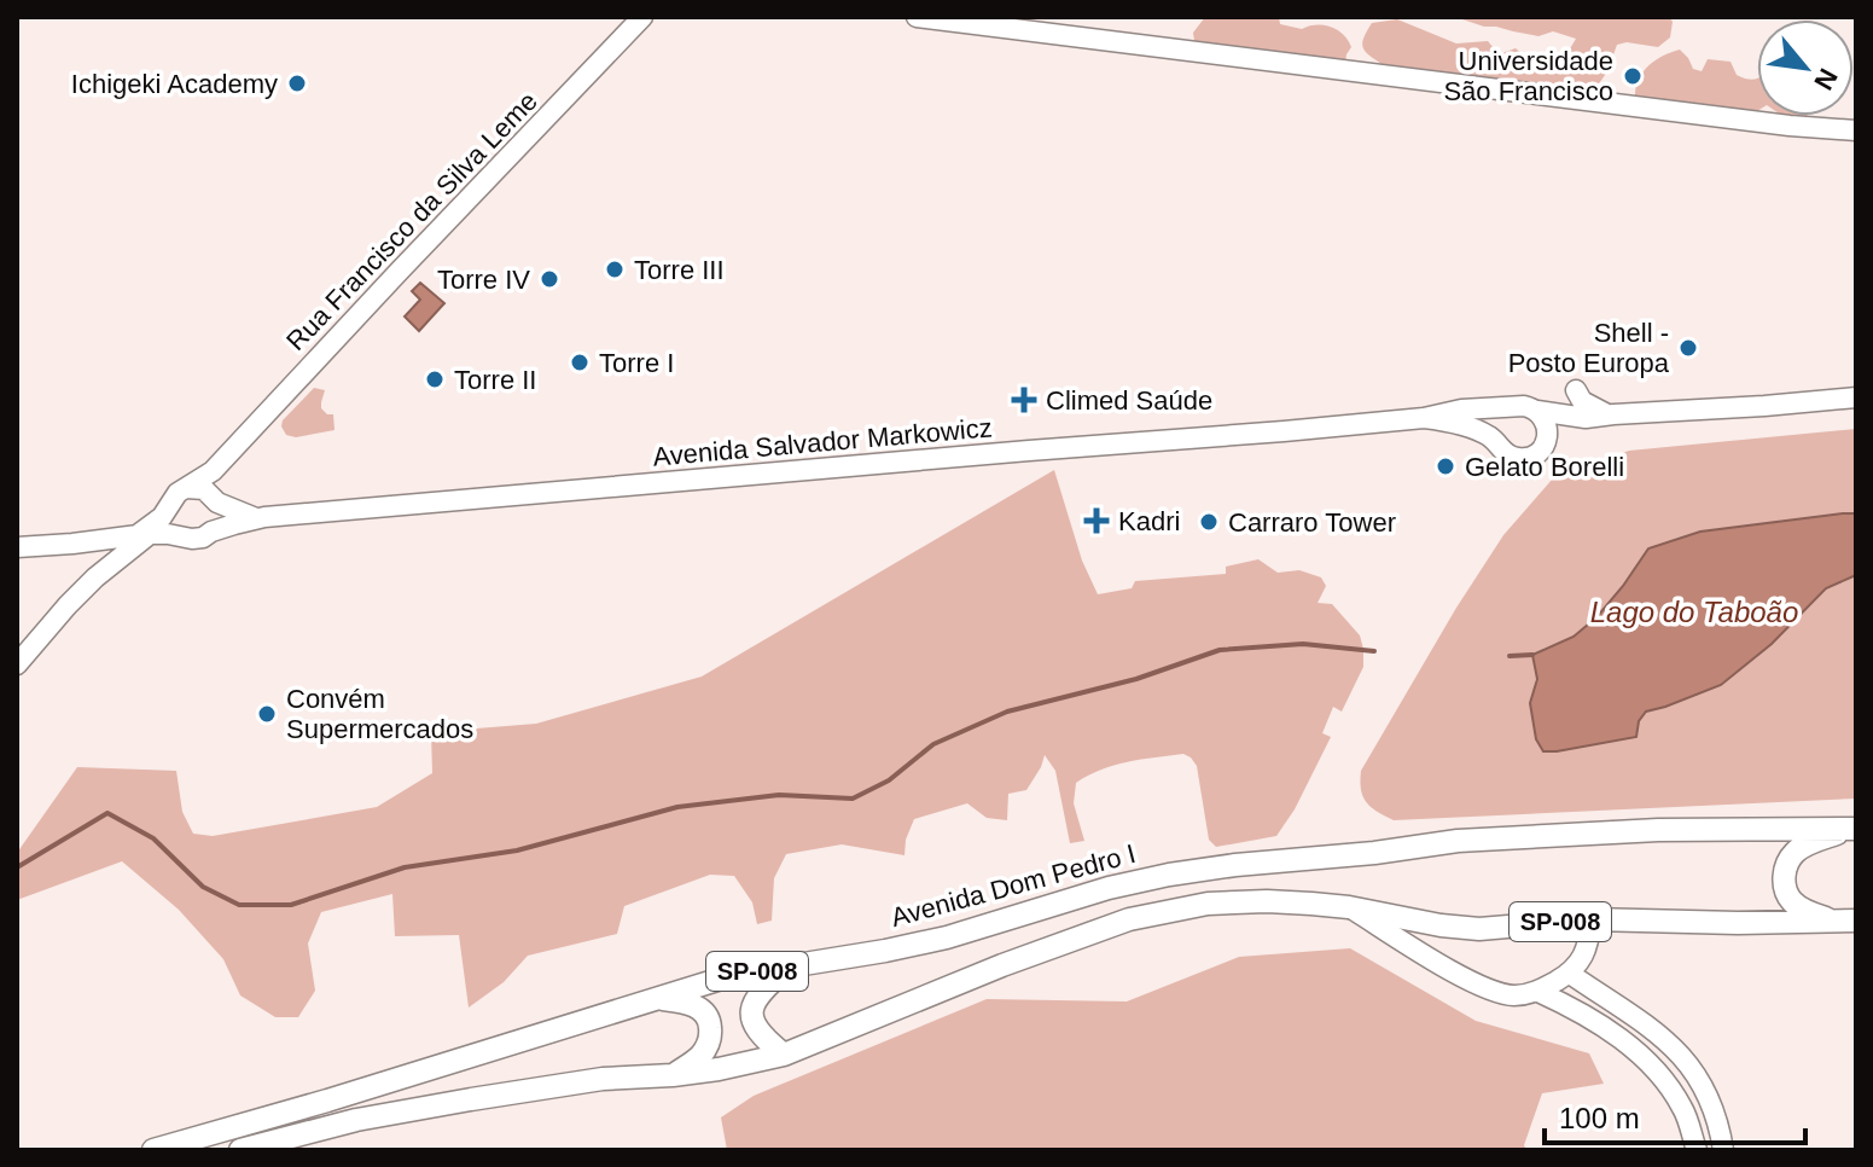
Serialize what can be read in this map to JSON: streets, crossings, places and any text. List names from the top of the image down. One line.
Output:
{"streets":{"main road":["Avenida Dom Pedro I","SP-008"],"street":["Rua Francisco da Silva Leme","Avenida Salvador Markowicz"]},"crossings":[["Rua Francisco da Silva Leme","Avenida Salvador Markowicz"]],"water":["Lago do Taboão"],"places":{"other":["Universidade São Francisco","Ichigeki Academy","Torre III","Torre IV","Shell - Posto Europa","Torre I","Torre II","Gelato Borelli","Carraro Tower","Convém Supermercados"],"health":["Climed Saúde","Kadri"]},"scale_bar":"100 m","north":"bottom right"}
